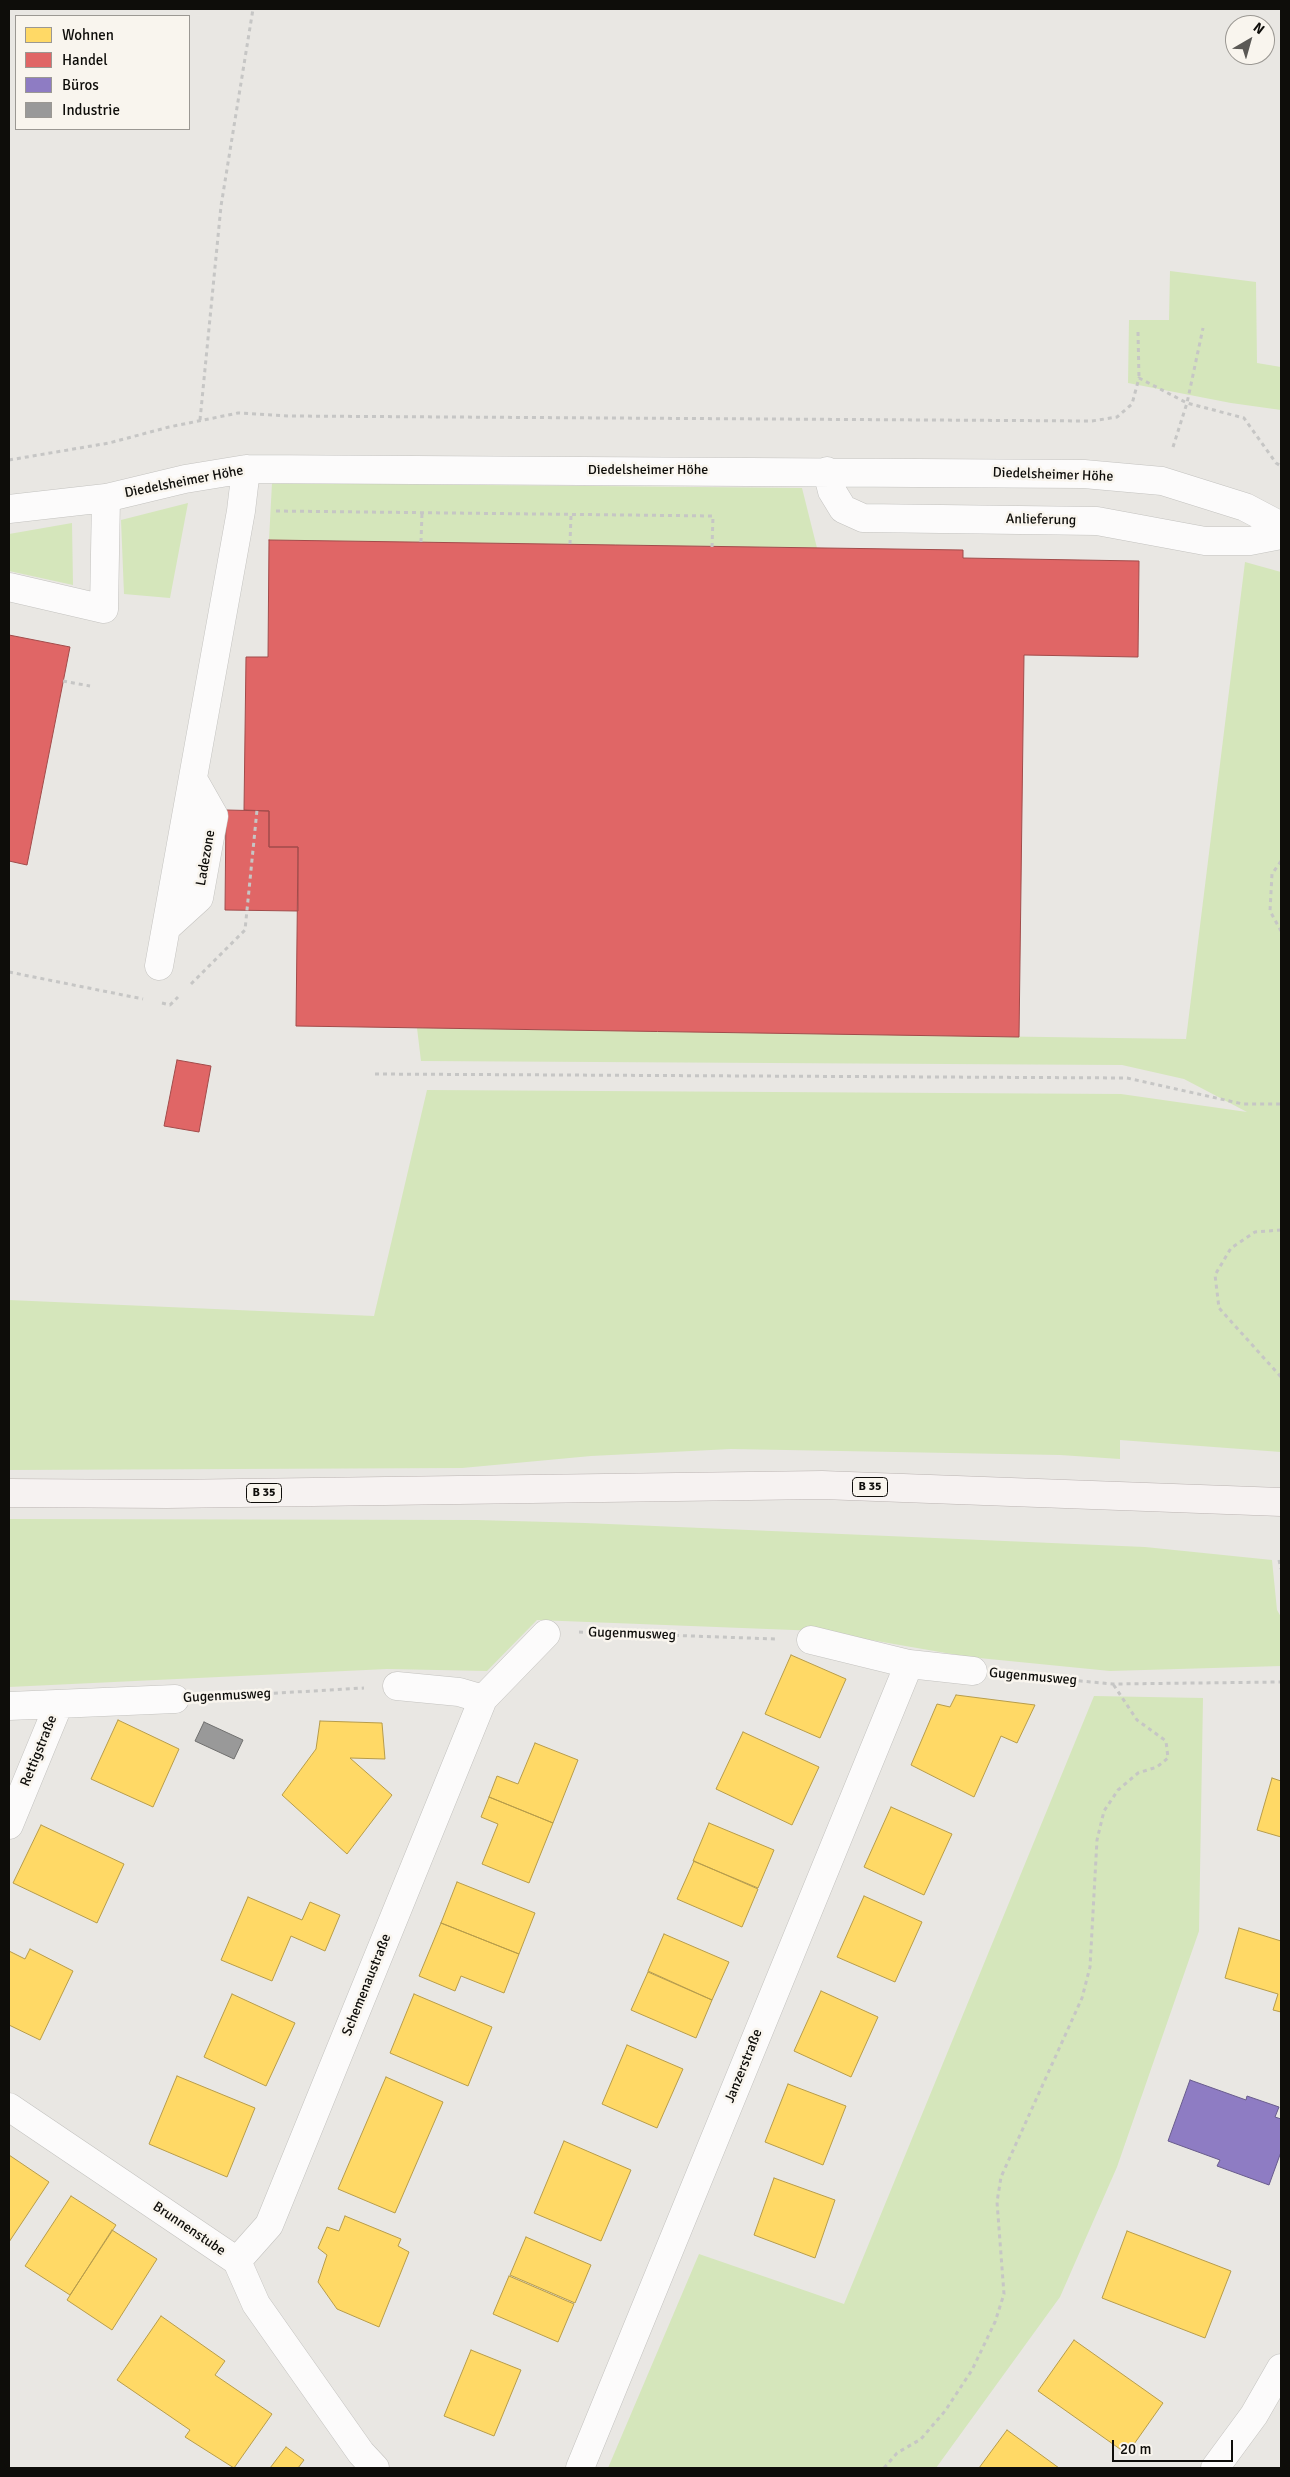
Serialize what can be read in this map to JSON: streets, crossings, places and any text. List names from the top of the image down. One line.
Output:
{"streets":{"main road":["B 35"],"street":["Diedelsheimer Höhe","Anlieferung","Gugenmusweg","Rettigstraße","Schemenaustraße","Janzerstraße","Brunnenstube"]},"crossings":[["Diedelsheimer Höhe","Anlieferung"],["Gugenmusweg","Rettigstraße"],["Gugenmusweg","Janzerstraße"],["Schemenaustraße","Brunnenstube"]],"legend":["Wohnen","Handel","Büros","Industrie"],"scale_bar":"20 m","north":"top right"}
